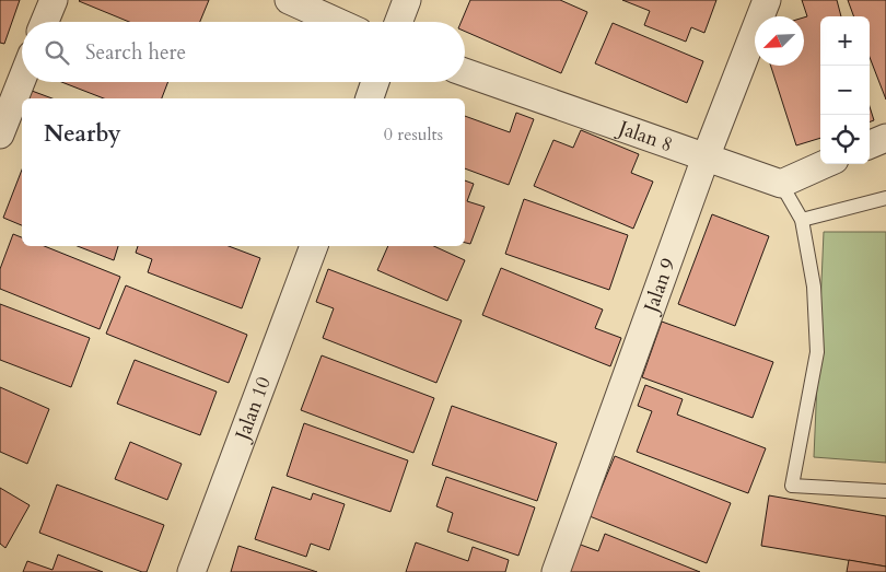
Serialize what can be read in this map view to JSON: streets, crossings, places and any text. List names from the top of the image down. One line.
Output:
{"streets":{"street":["Jalan 8","Jalan 9","Jalan 10"]},"crossings":[["Jalan 8","Jalan 9"]],"north":"bottom left","page":{"map_buttons":["+","−"],"search":"Search here","heading":["Nearby","0 results"]}}
